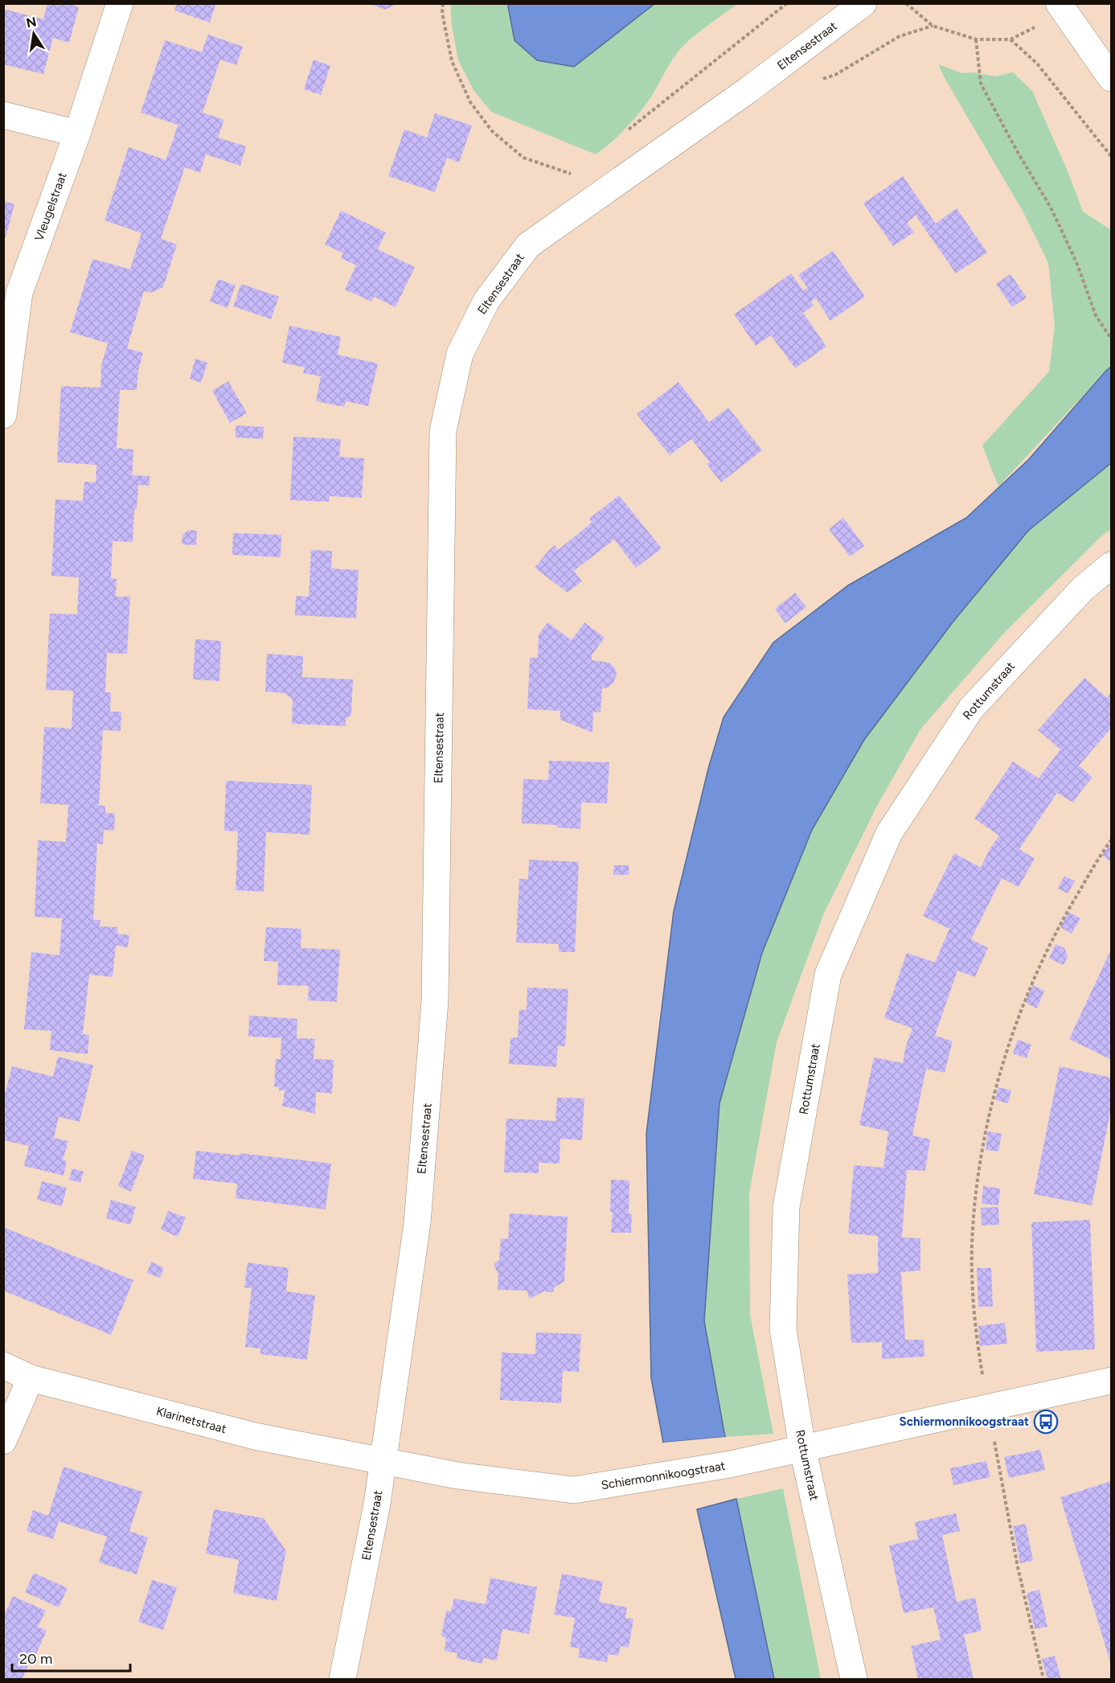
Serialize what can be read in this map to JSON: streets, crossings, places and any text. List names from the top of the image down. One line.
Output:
{"streets":{"street":["Eltensestraat","Vleugelstraat","Rottumstraat","Klarinetstraat","Schiermonnikoogstraat"]},"crossings":[["Eltensestraat","Klarinetstraat"],["Eltensestraat","Schiermonnikoogstraat"],["Rottumstraat","Schiermonnikoogstraat"],["Klarinetstraat","Schiermonnikoogstraat"]],"places":{"bus stop":["Schiermonnikoogstraat"]},"scale_bar":"20 m","north":"top"}
